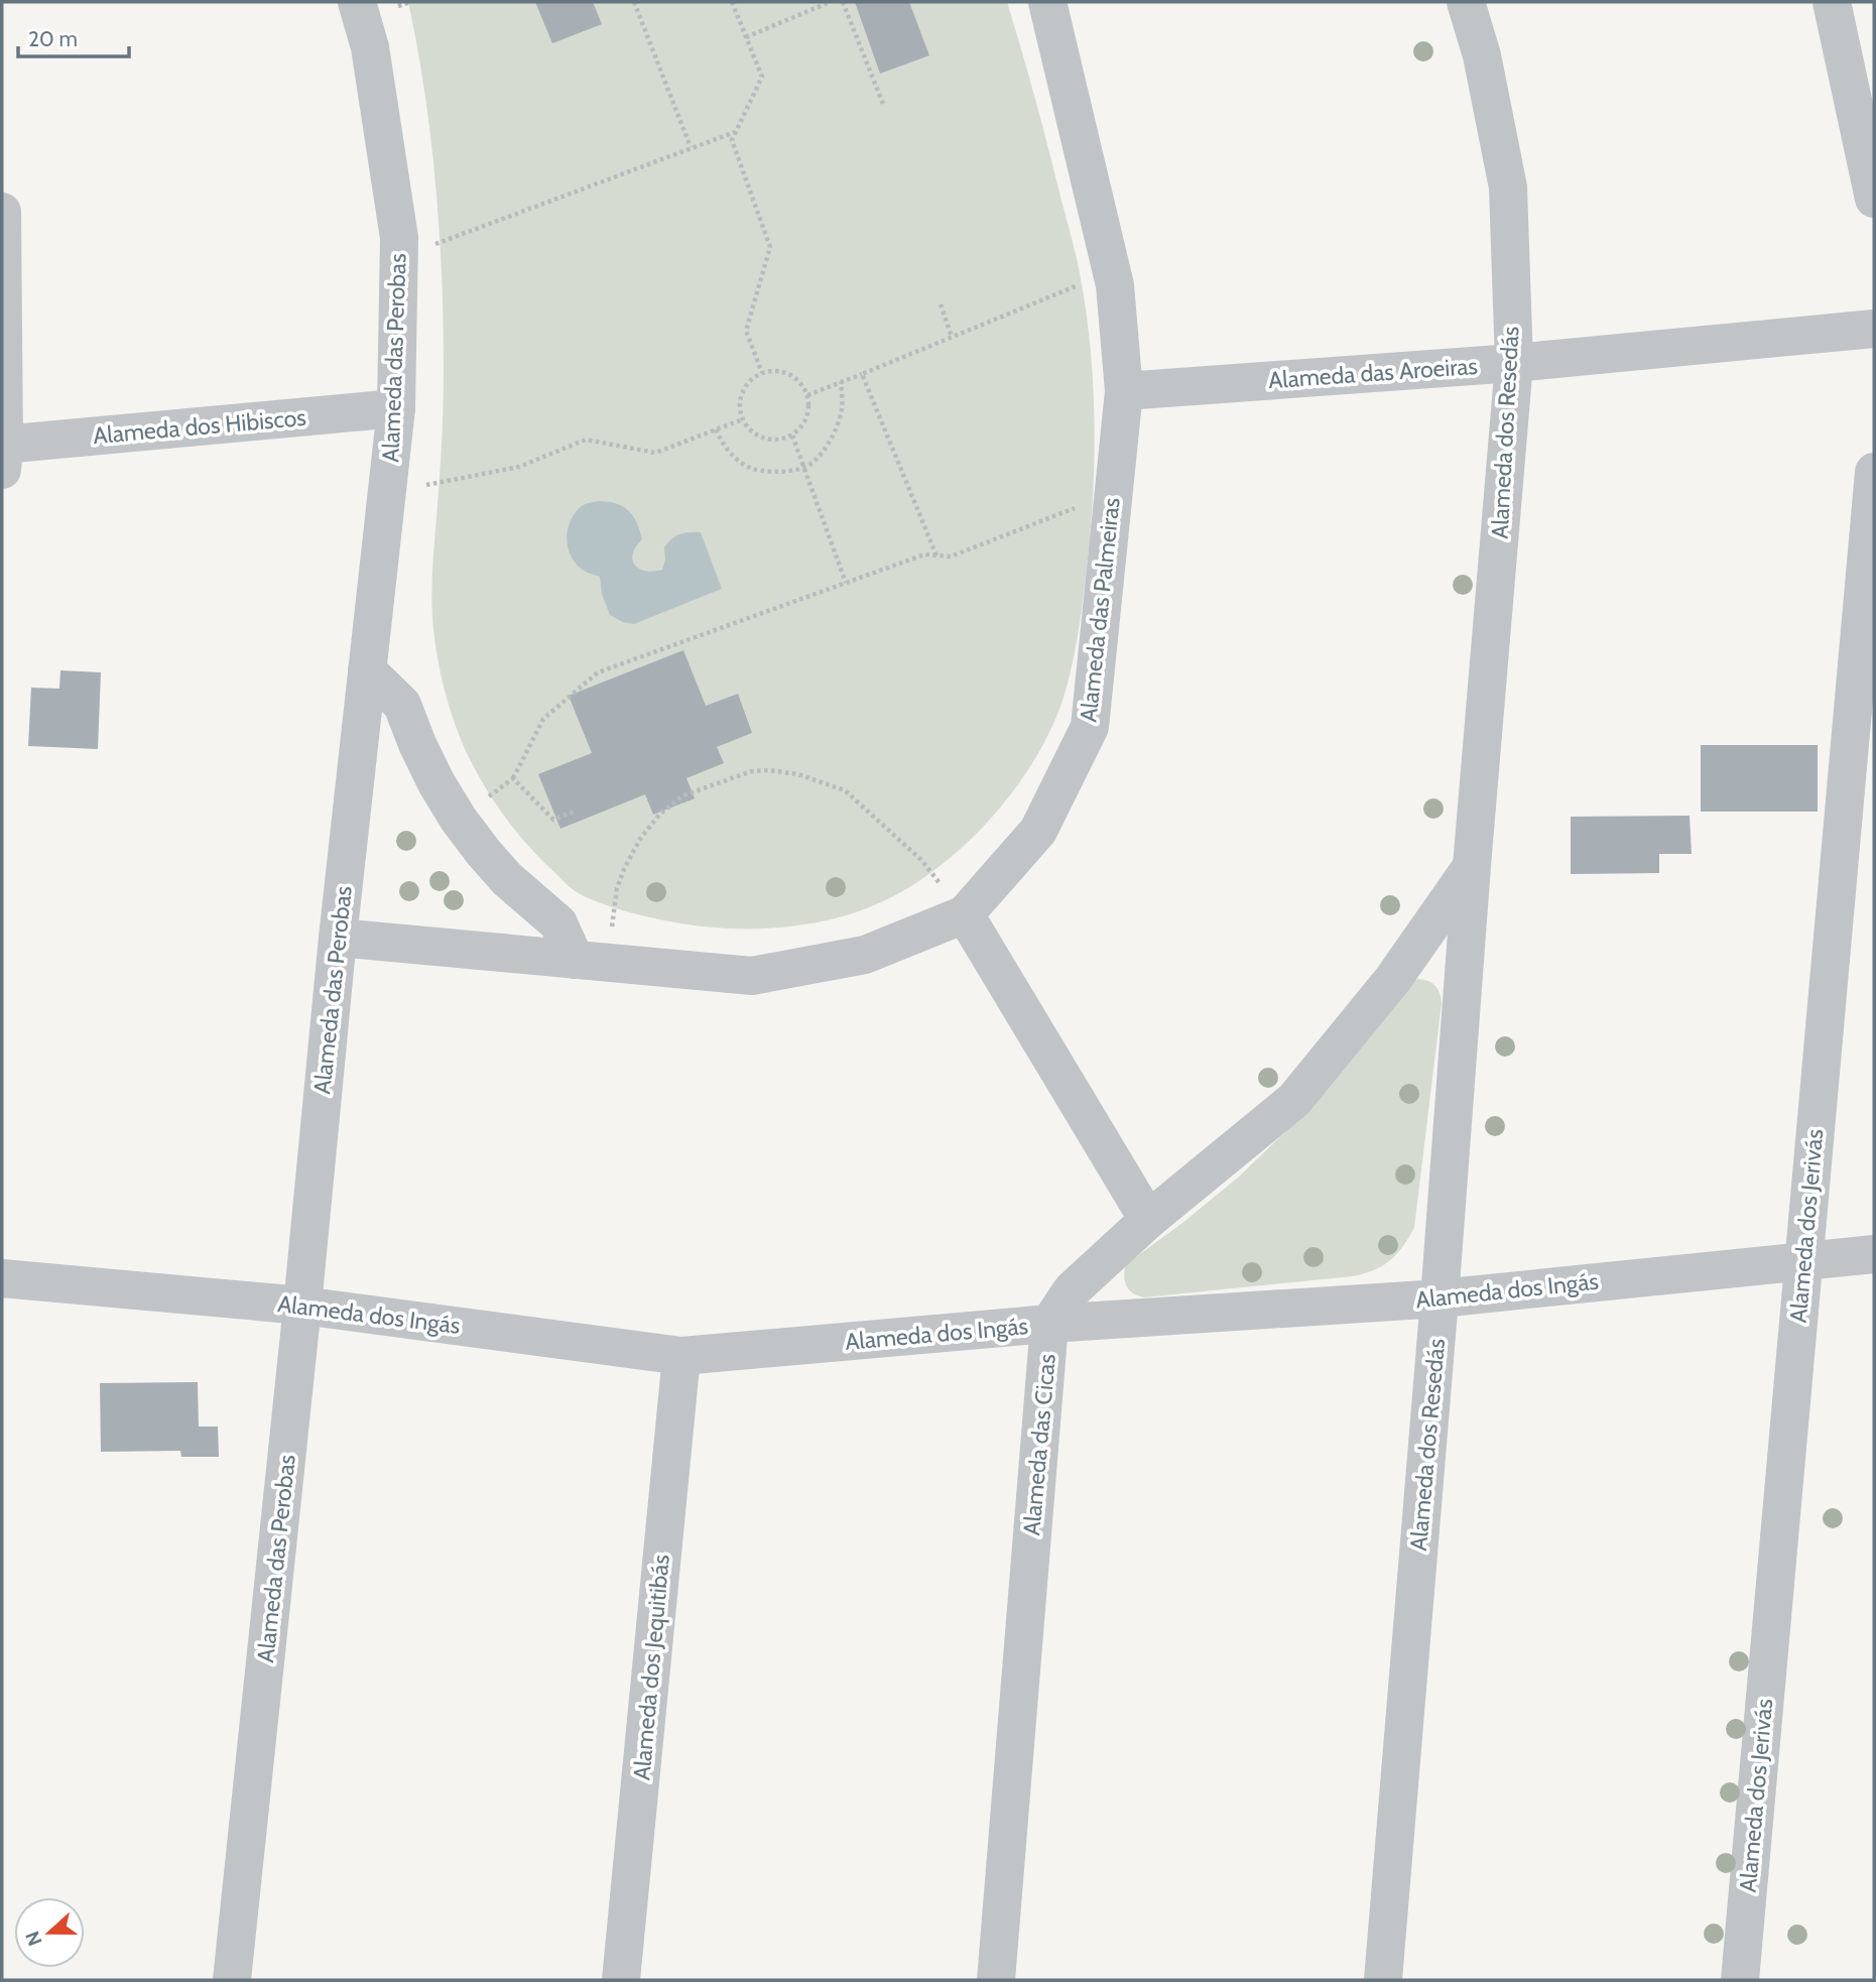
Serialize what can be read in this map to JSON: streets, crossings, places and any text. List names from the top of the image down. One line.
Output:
{"streets":{"street":["Alameda das Perobas","Alameda das Aroeiras","Alameda dos Hibiscos","Alameda dos Resedás","Alameda das Palmeiras","Alameda dos Jerivás","Alameda dos Ingás","Alameda das Cicas","Alameda dos Jequitibás"]},"crossings":[["Alameda das Perobas","Alameda dos Hibiscos"],["Alameda das Perobas","Alameda das Palmeiras"],["Alameda das Perobas","Alameda dos Ingás"],["Alameda das Aroeiras","Alameda dos Resedás"],["Alameda das Aroeiras","Alameda das Palmeiras"],["Alameda dos Resedás","Alameda dos Ingás"],["Alameda dos Jerivás","Alameda dos Ingás"],["Alameda dos Ingás","Alameda das Cicas"],["Alameda dos Ingás","Alameda dos Jequitibás"]],"scale_bar":"20 m","north":"left"}
